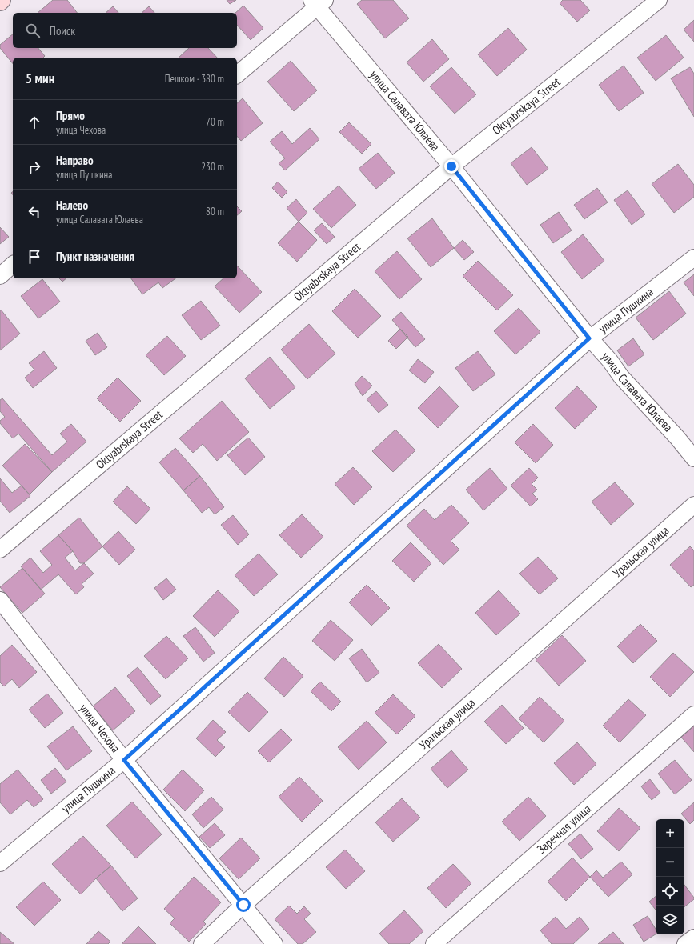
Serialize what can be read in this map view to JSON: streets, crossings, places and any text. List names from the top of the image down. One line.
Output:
{"streets":{"street":["Oktyabrskaya Street","улица Салавата Юлаева","улица Пушкина","Уральская улица","улица Чехова","Заречная улица"]},"crossings":[["Oktyabrskaya Street","улица Салавата Юлаева"],["улица Салавата Юлаева","улица Пушкина"],["улица Пушкина","улица Чехова"],["Уральская улица","улица Чехова"]],"page":{"search":"Поиск","heading":["5 мин","Пешком · 380 m"],"list":[["Прямо","улица Чехова","70 m"],["Направо","улица Пушкина","230 m"],["Налево","улица Салавата Юлаева","80 m"],"Пункт назначения"],"map_buttons":["+","−"]}}
